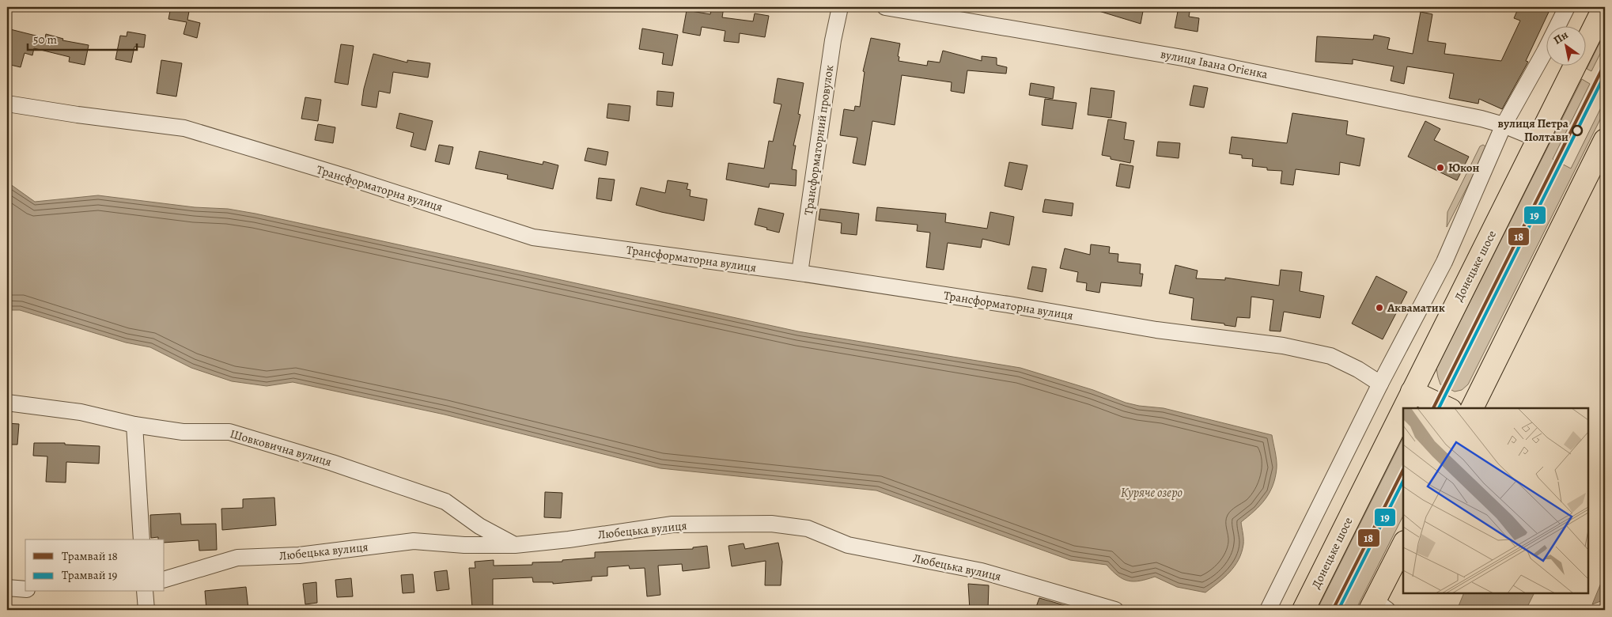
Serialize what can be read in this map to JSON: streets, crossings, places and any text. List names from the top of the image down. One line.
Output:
{"streets":{"highway":["Донецьке шосе"],"street":["вулиця Івана Огієнка","Трансформаторний провулок","Трансформаторна вулиця","Шовковична вулиця","Любецька вулиця"]},"crossings":[["вулиця Івана Огієнка","Донецьке шосе"],["Трансформаторний провулок","Трансформаторна вулиця"],["Шовковична вулиця","Любецька вулиця"]],"water":["Куряче озеро"],"places":["вулиця Петра Полтави","Юкон","Акваматик"],"lines":["tram line 18","tram line 19"],"legend":["Трамвай 18","Трамвай 19"],"scale_bar":"50 m","north":"top left"}
